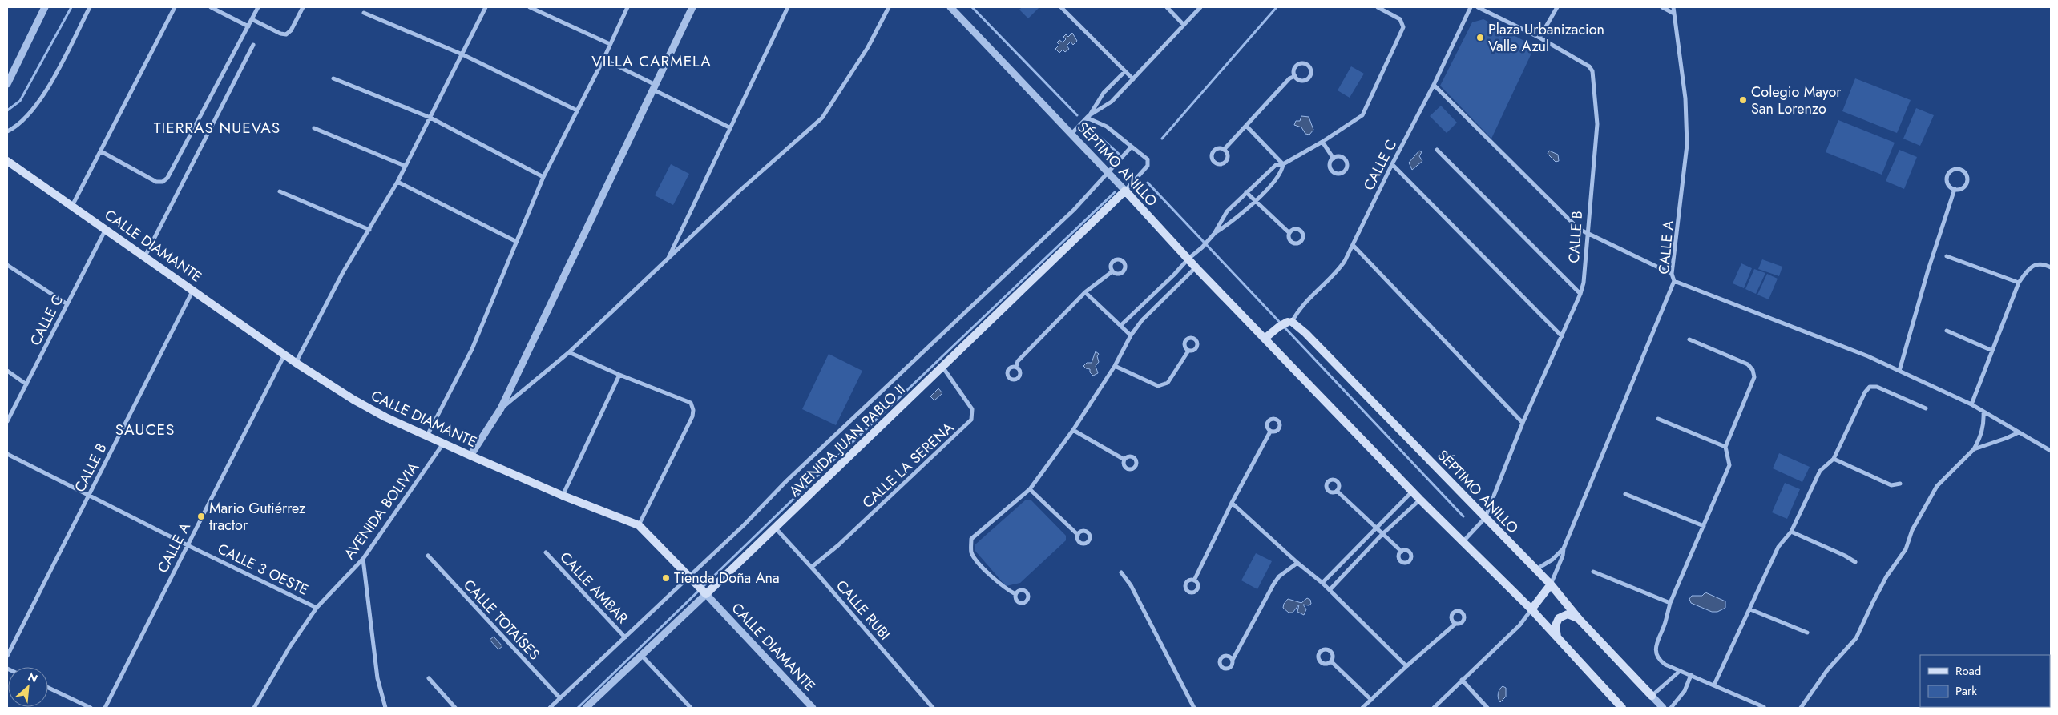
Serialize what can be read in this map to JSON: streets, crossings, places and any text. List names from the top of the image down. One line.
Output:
{"streets":{"main road":["SÉPTIMO ANILLO","CALLE DIAMANTE","AVENIDA JUAN PABLO II"],"street":["CALLE C","CALLE B","CALLE A","CALLE LA SERENA","AVENIDA BOLIVIA","CALLE 3 OESTE","CALLE AMBAR","CALLE RUBI","CALLE TOTAÍSES"]},"crossings":[["SÉPTIMO ANILLO","CALLE C"],["SÉPTIMO ANILLO","CALLE B"],["SÉPTIMO ANILLO","CALLE A"],["SÉPTIMO ANILLO","AVENIDA JUAN PABLO II"],["CALLE C","CALLE DIAMANTE"],["CALLE B","CALLE DIAMANTE"],["CALLE B","CALLE 3 OESTE"],["CALLE DIAMANTE","CALLE A"],["CALLE DIAMANTE","AVENIDA JUAN PABLO II"],["CALLE DIAMANTE","AVENIDA BOLIVIA"],["CALLE A","CALLE 3 OESTE"],["AVENIDA JUAN PABLO II","CALLE LA SERENA"],["AVENIDA JUAN PABLO II","CALLE RUBI"],["CALLE LA SERENA","CALLE RUBI"],["AVENIDA BOLIVIA","CALLE 3 OESTE"]],"districts":["VILLA CARMELA","TIERRAS NUEVAS","SAUCES"],"places":["Plaza Urbanizacion Valle Azul","Colegio Mayor San Lorenzo","Mario Gutiérrez tractor","Tienda Doña Ana"],"legend":["Road","Park"],"north":"top right"}
